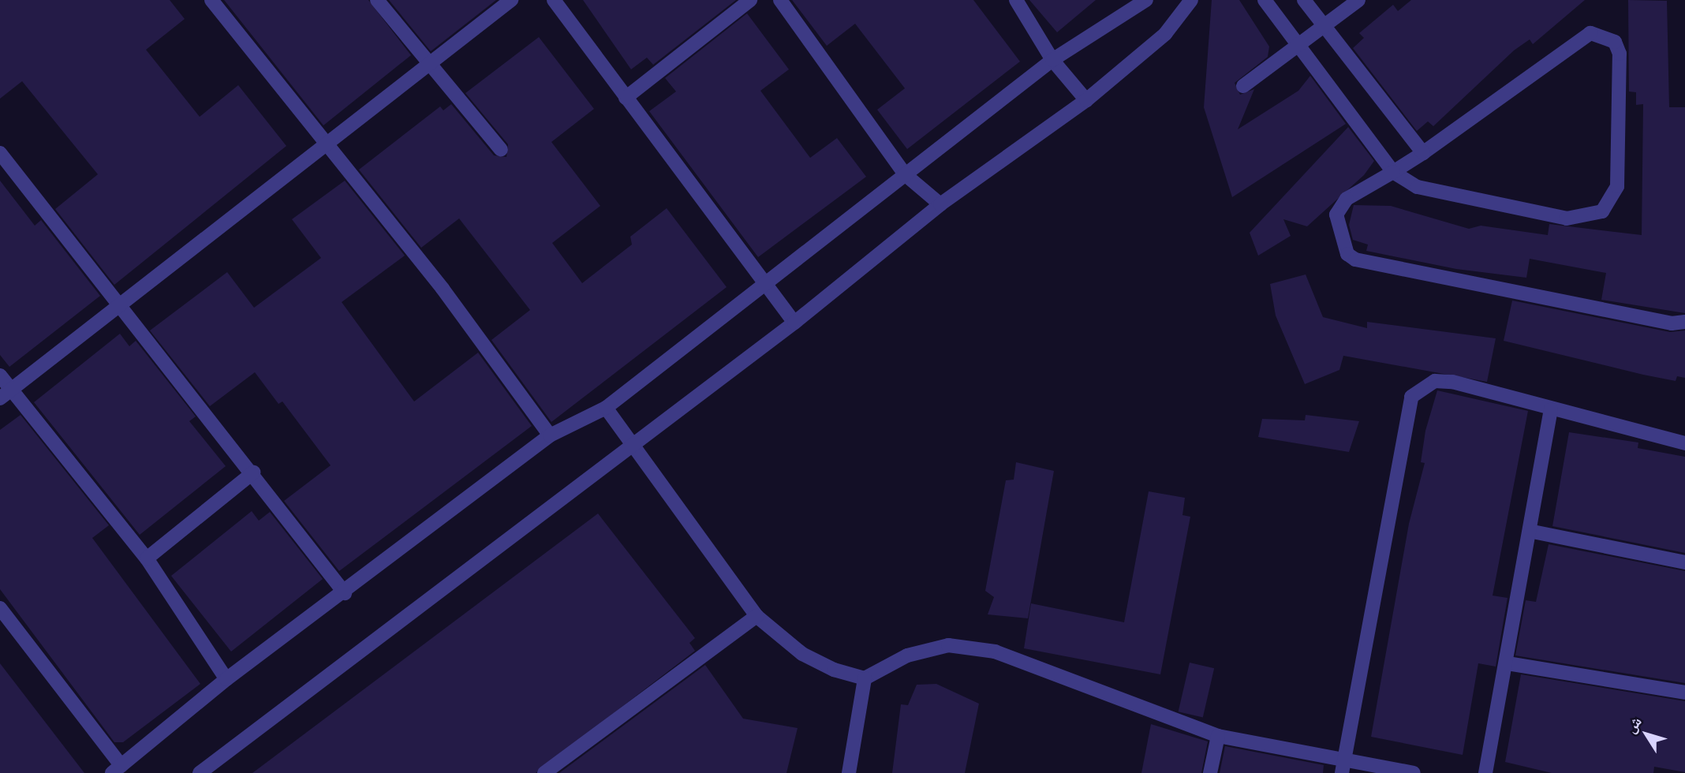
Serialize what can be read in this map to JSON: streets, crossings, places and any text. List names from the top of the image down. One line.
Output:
{"north":"top left"}
